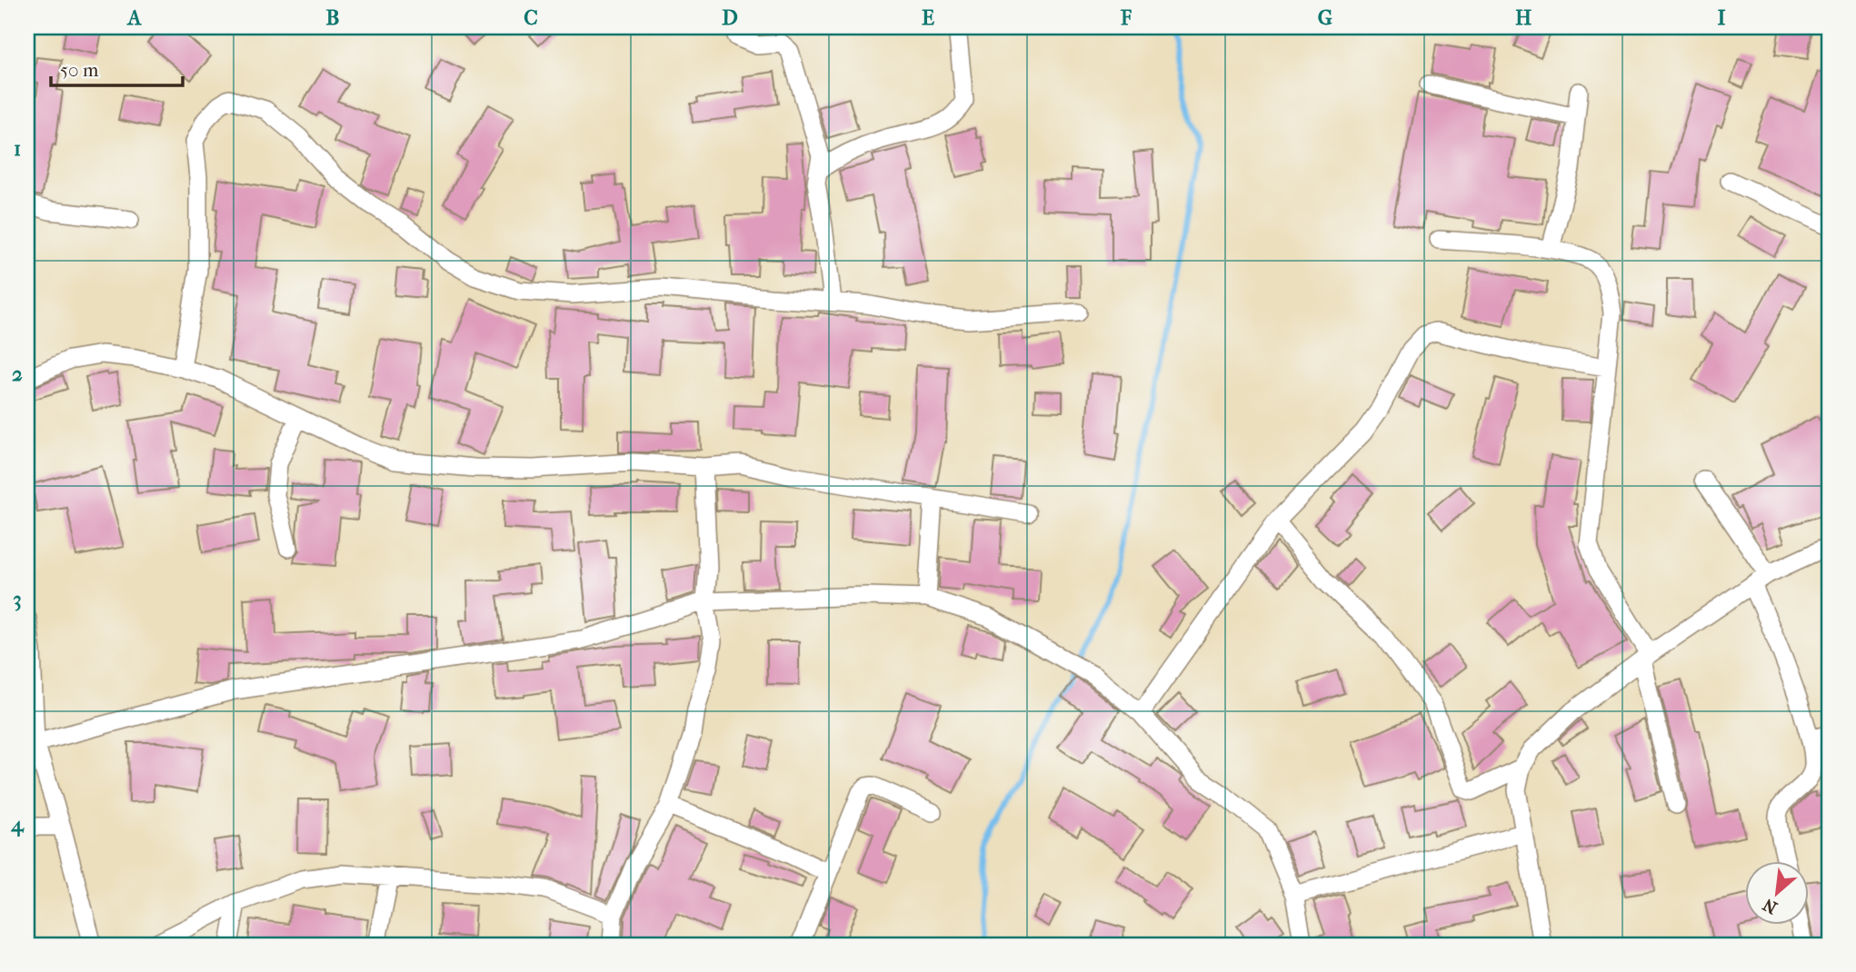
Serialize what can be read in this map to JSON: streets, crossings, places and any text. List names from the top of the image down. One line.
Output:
{"scale_bar":"50 m","north":"bottom left","grid":{"columns":["A","B","C","D","E","F","G","H","I"],"rows":["1","2","3","4"]}}
